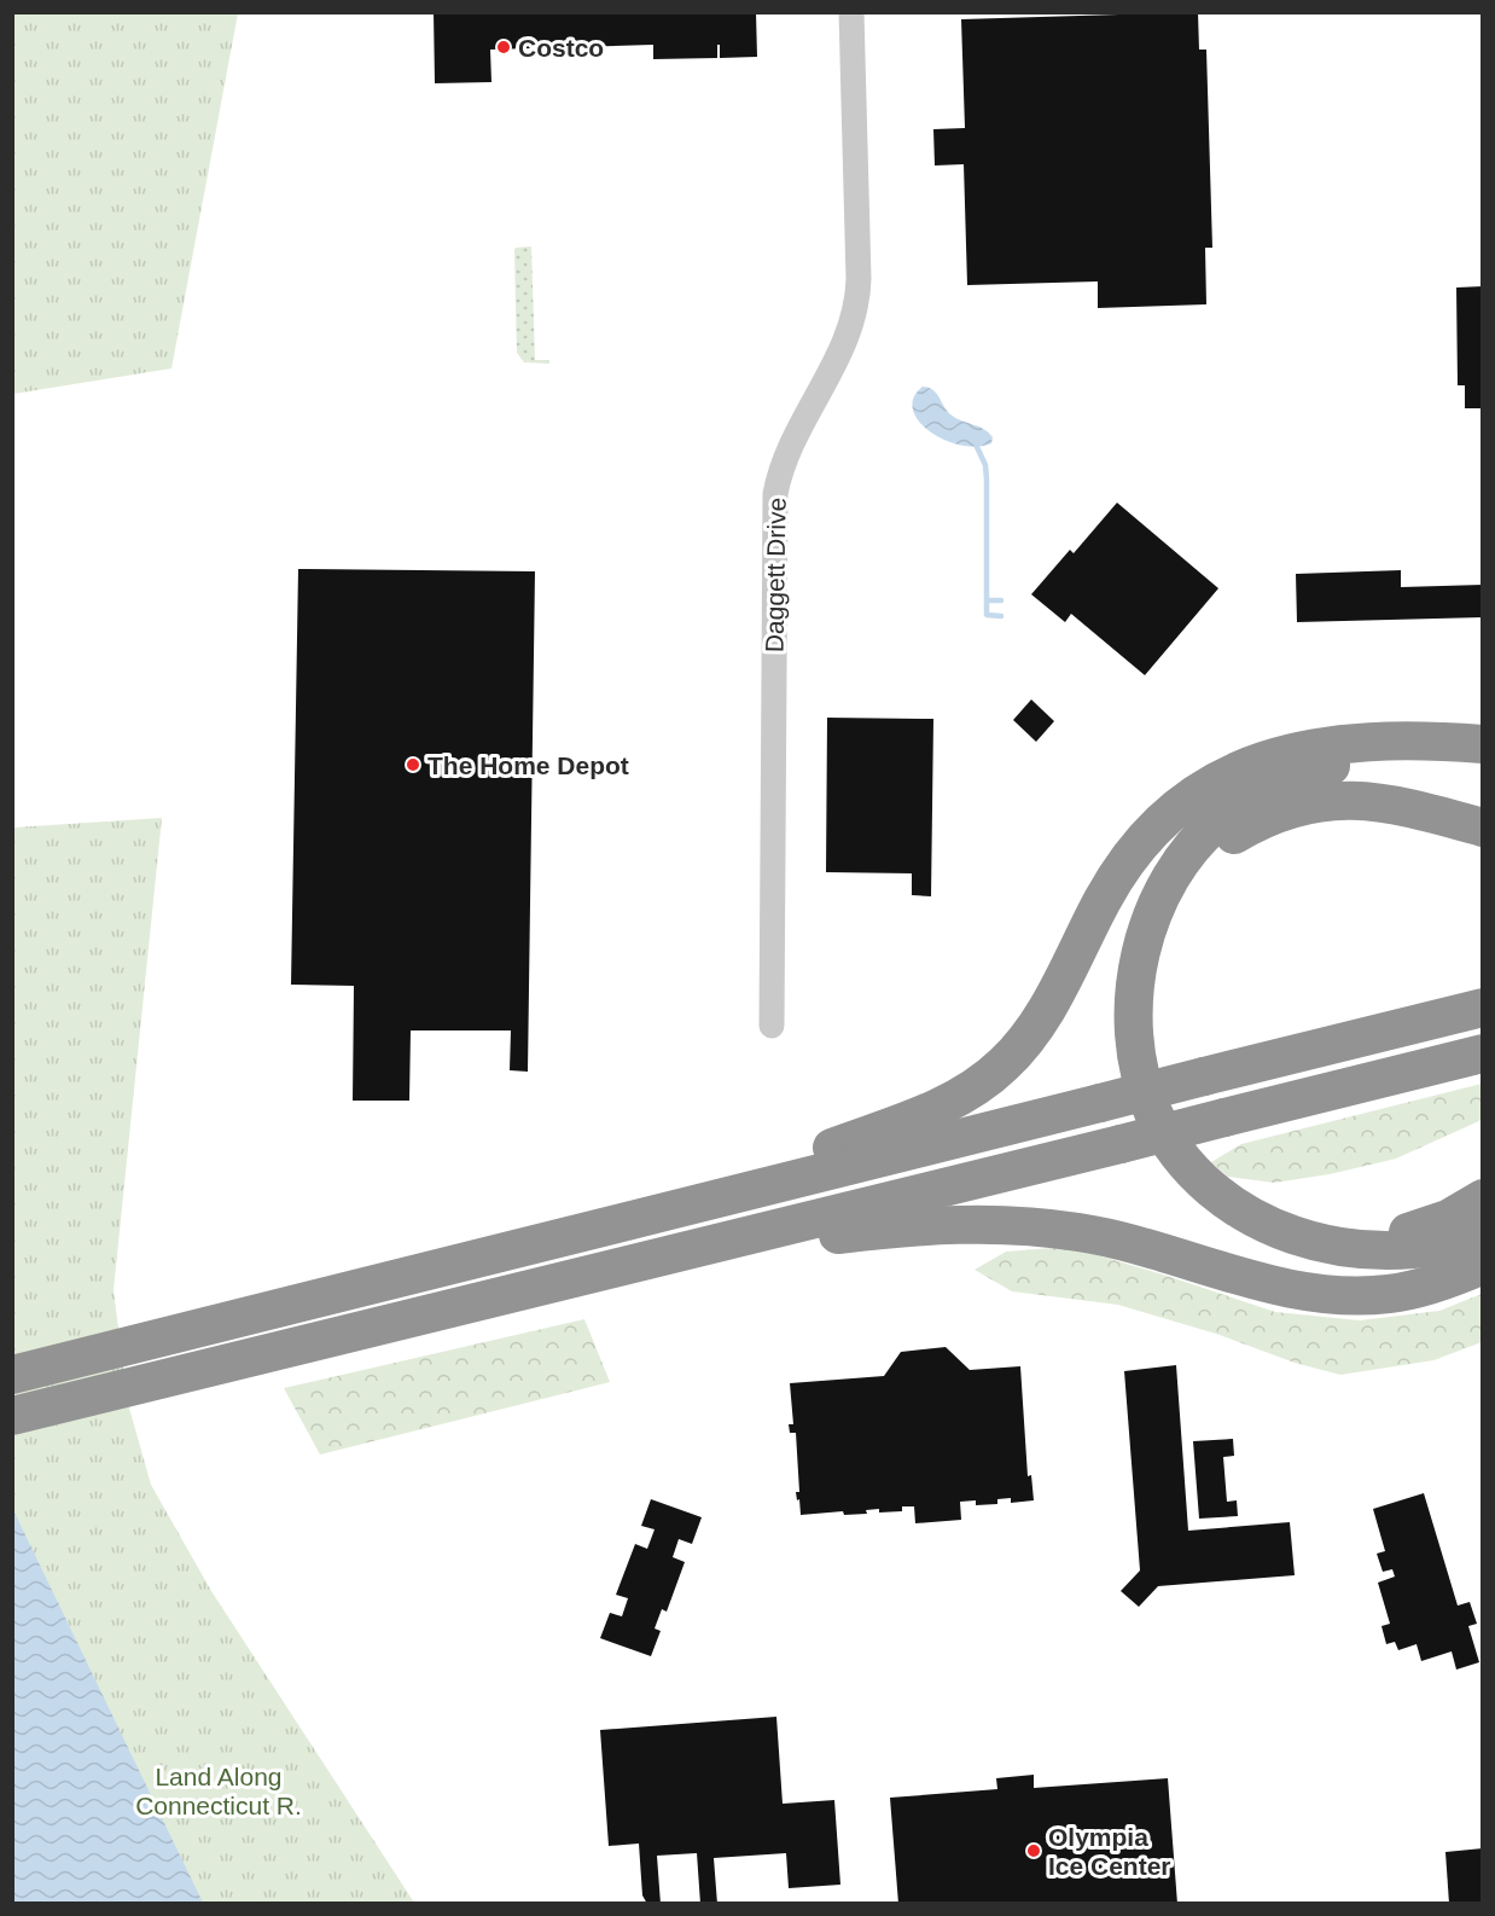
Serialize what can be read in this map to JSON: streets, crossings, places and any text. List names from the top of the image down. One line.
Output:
{"streets":{"street":["Daggett Drive"]},"parks":["Land Along Connecticut R."],"places":["Costco","The Home Depot","Olympia Ice Center"]}
